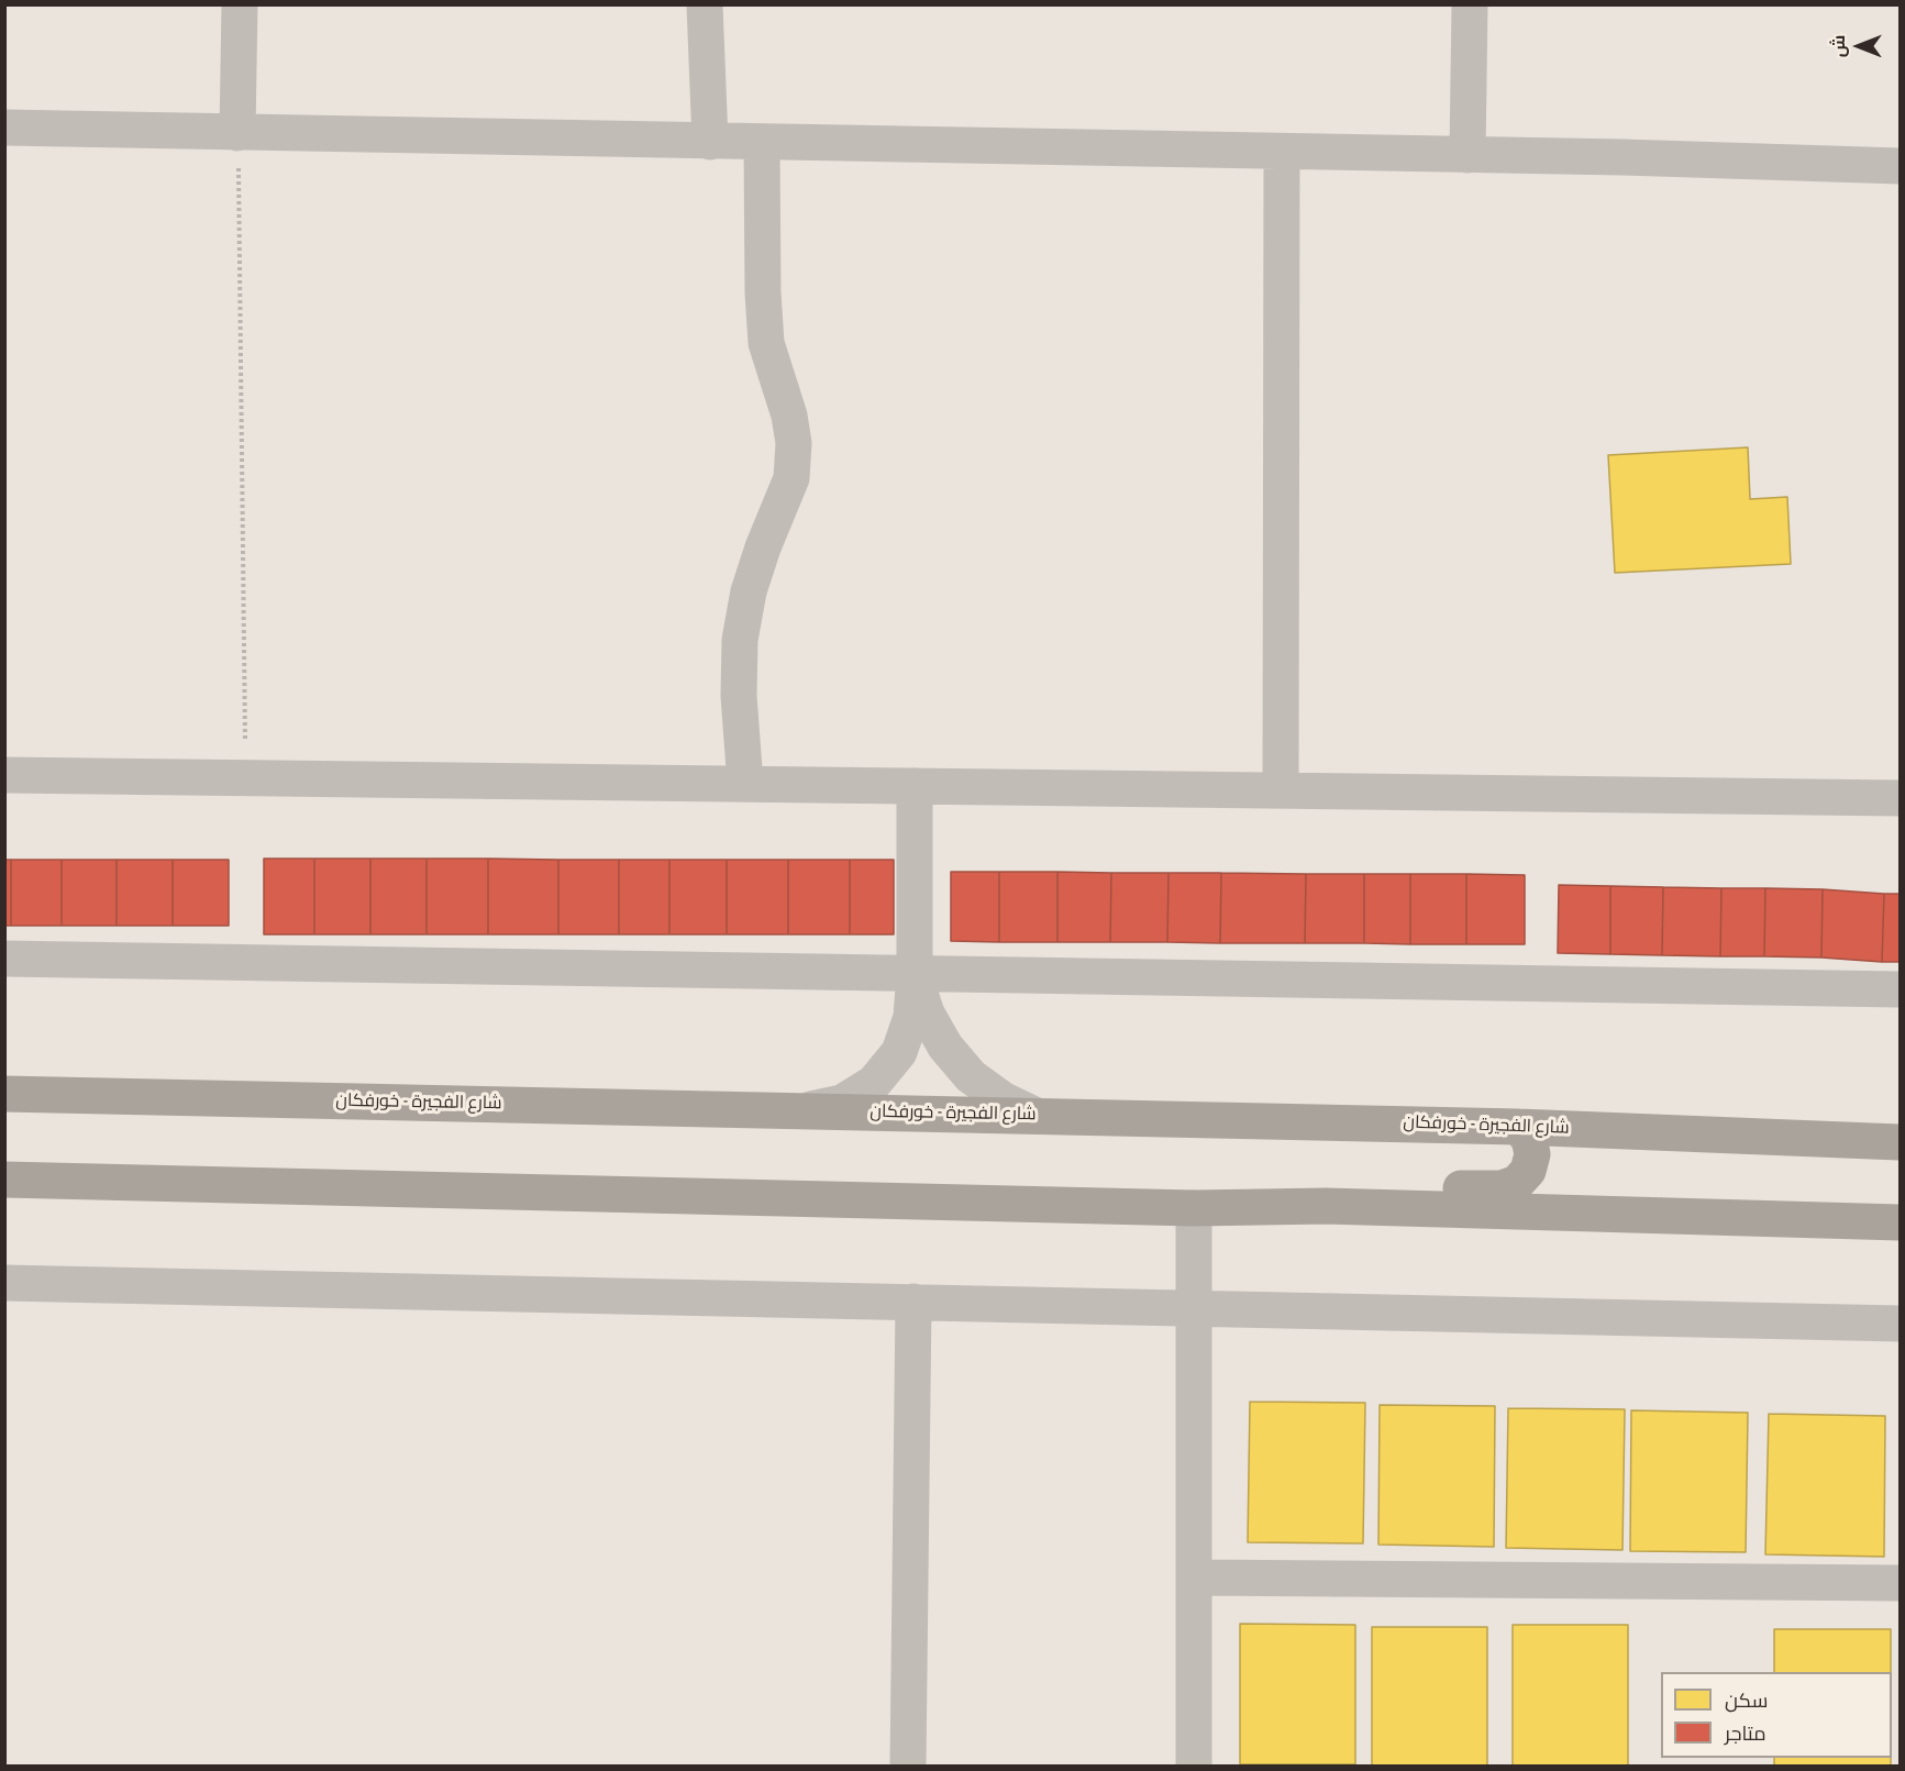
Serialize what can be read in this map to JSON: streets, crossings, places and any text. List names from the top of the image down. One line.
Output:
{"streets":{"highway":["شارع الفجيرة - خورفكان"]},"legend":["سكن","متاجر"],"north":"left"}
